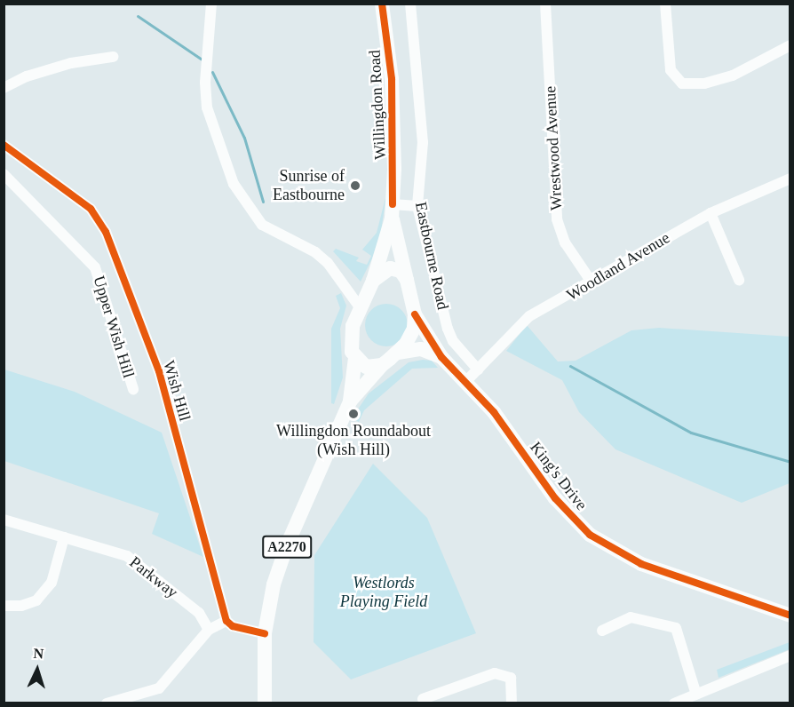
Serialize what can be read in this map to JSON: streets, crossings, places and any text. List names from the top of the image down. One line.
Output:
{"streets":{"main road":["Willingdon Road","King's Drive","A2270"],"street":["Wrestwood Avenue","Eastbourne Road","Woodland Avenue","Upper Wish Hill","Wish Hill","Parkway"]},"crossings":[["Willingdon Road","King's Drive"],["Willingdon Road","A2270"],["Wrestwood Avenue","Woodland Avenue"],["Eastbourne Road","Woodland Avenue"],["Woodland Avenue","King's Drive"]],"parks":["Westlords Playing Field"],"places":["Sunrise of Eastbourne","Willingdon Roundabout (Wish Hill)"],"north":"top"}
